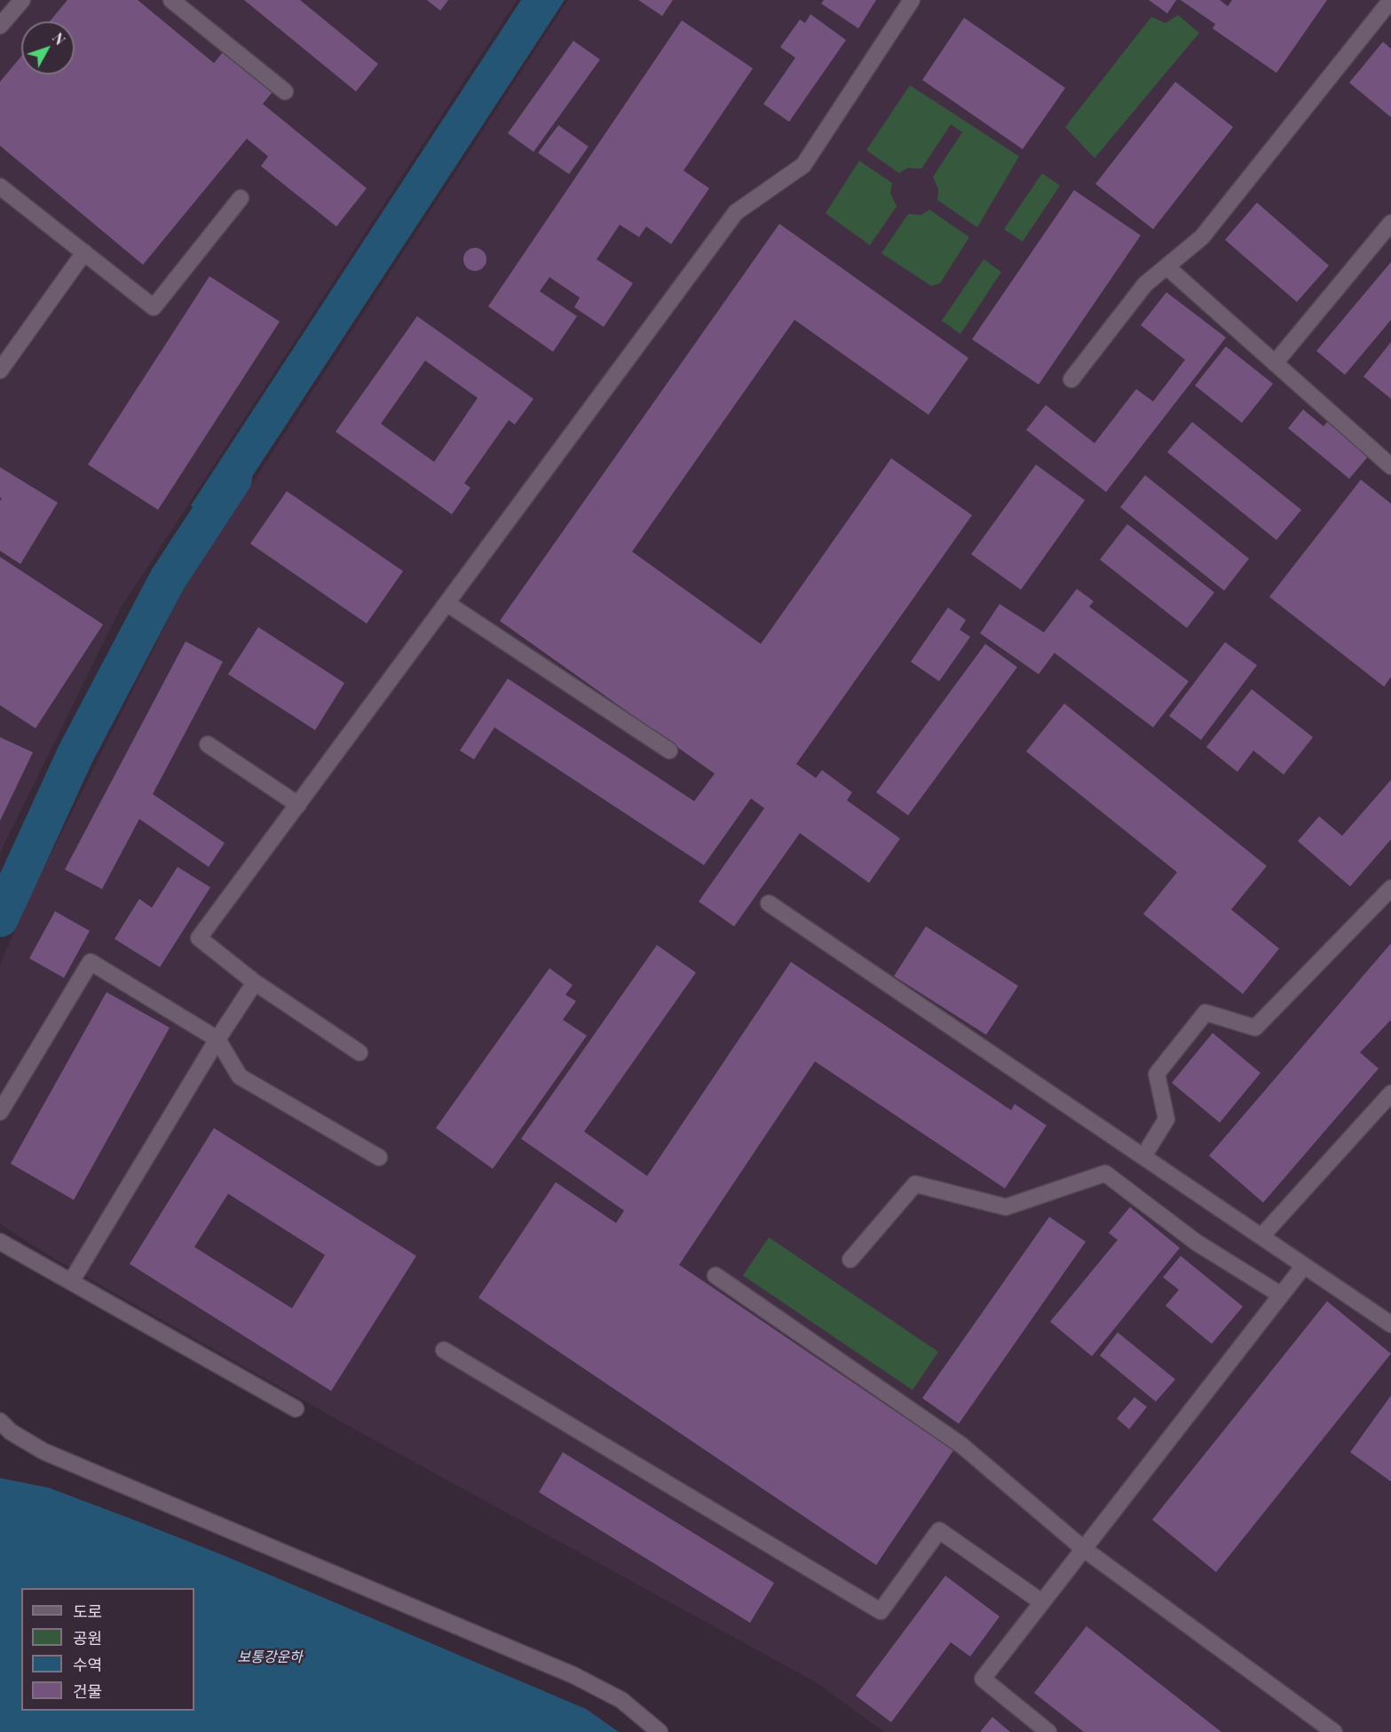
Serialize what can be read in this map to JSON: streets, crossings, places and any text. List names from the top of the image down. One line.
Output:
{"water":["보통강운하"],"legend":["도로","공원","수역","건물"],"north":"top right"}
